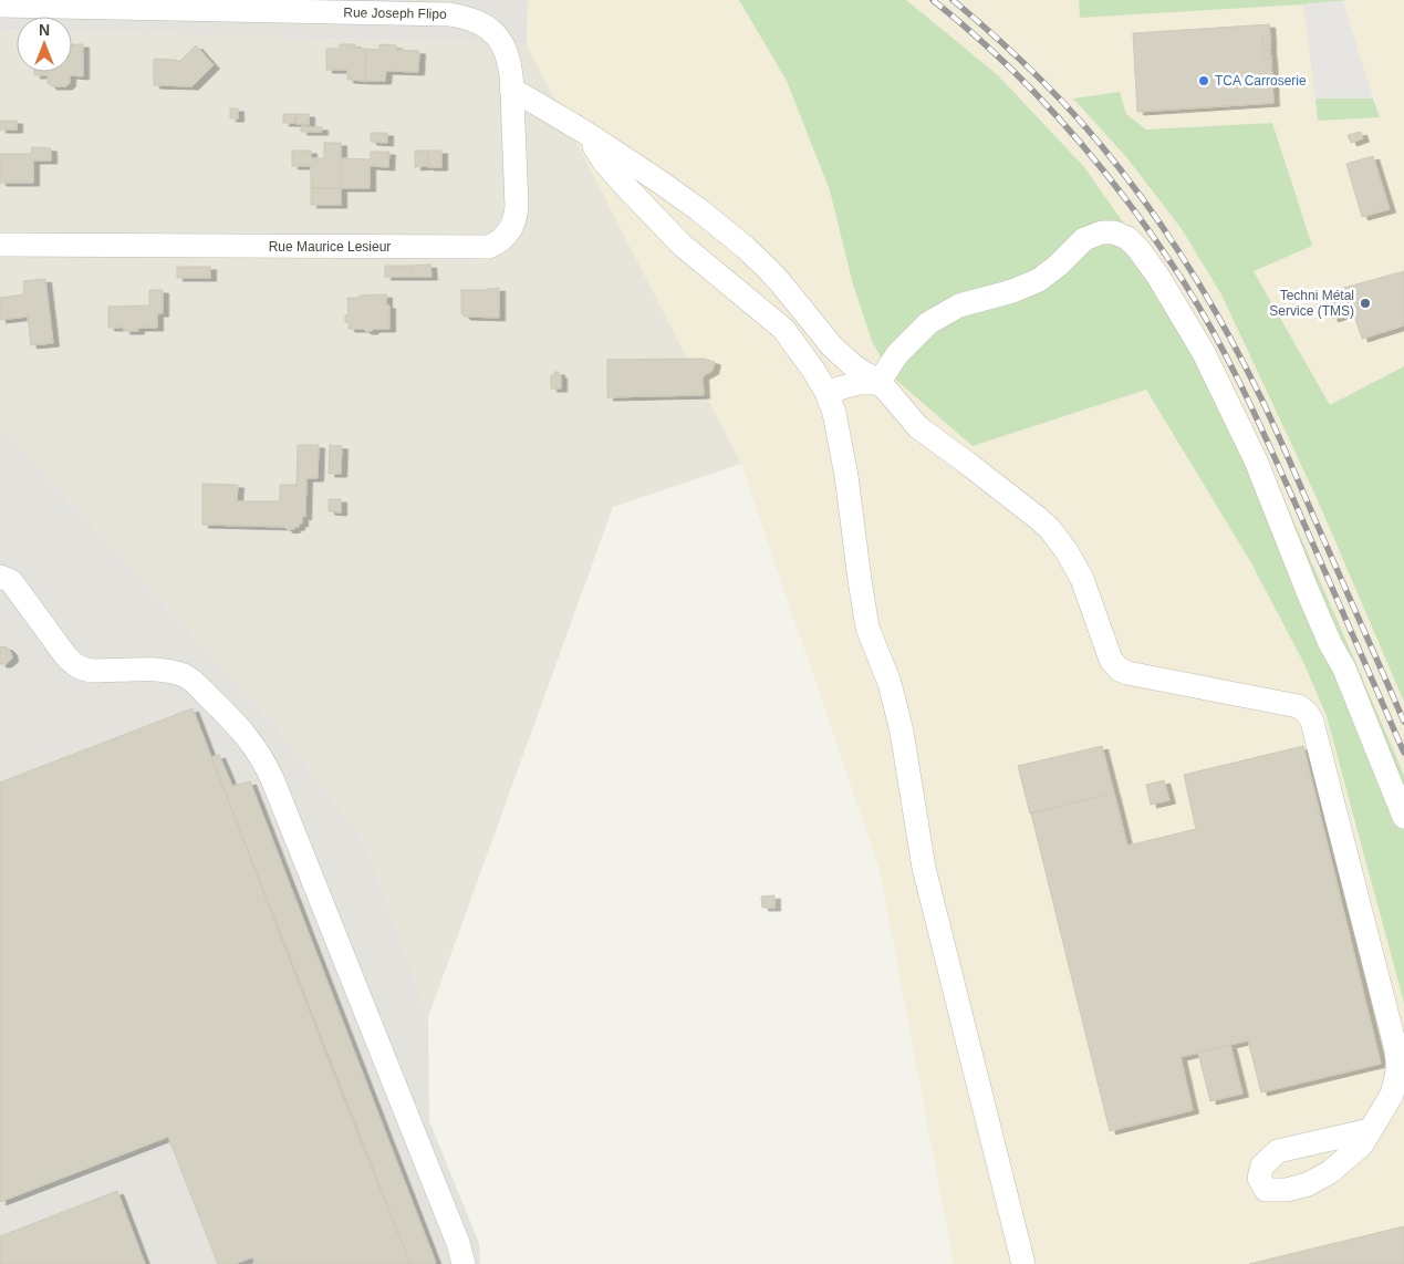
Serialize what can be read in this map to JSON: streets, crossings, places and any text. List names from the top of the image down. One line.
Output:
{"streets":{"street":["Rue Joseph Flipo","Rue Maurice Lesieur"]},"crossings":[["Rue Joseph Flipo","Rue Maurice Lesieur"]],"places":["TCA Carroserie","Techni Métal Service (TMS)"],"north":"top"}
